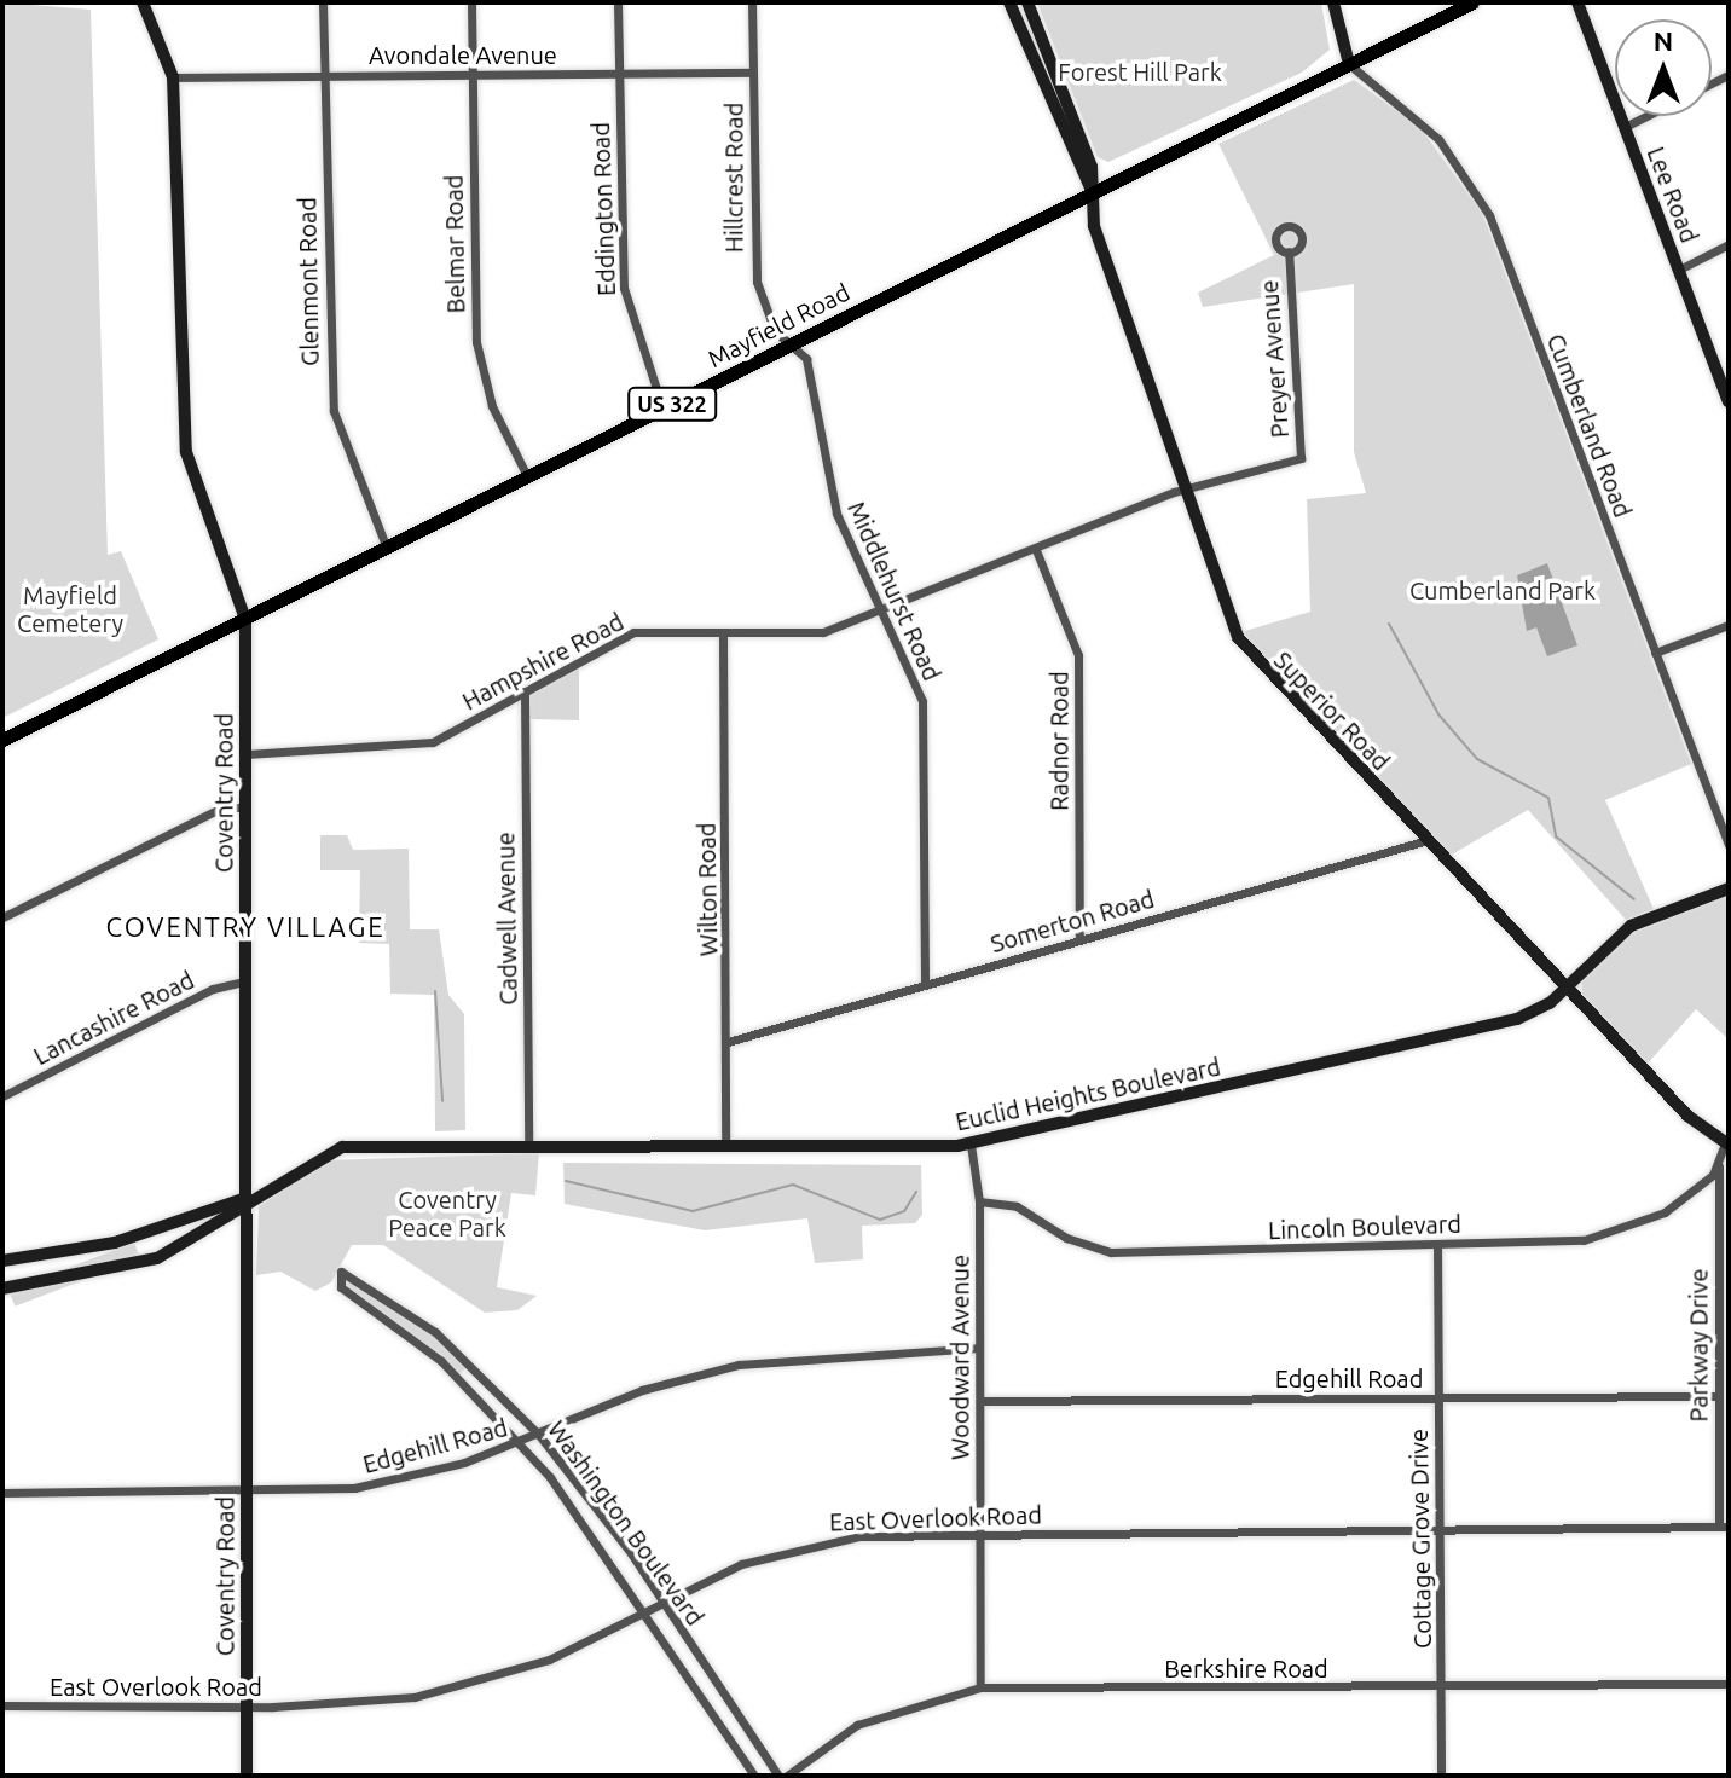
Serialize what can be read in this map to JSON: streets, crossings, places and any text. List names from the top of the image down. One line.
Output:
{"streets":{"main road":["Mayfield Road","US 322"],"street":["Avondale Avenue","Hillcrest Road","Lee Road","Eddington Road","Belmar Road","Glenmont Road","Preyer Avenue","Cumberland Road","Middlehurst Road","Hampshire Road","Superior Road","Radnor Road","Coventry Road","Wilton Road","Cadwell Avenue","Somerton Road","Lancashire Road","Euclid Heights Boulevard","Lincoln Boulevard","Parkway Drive","Woodward Avenue","Edgehill Road","East Overlook Road","Washington Boulevard","Cottage Grove Drive","Berkshire Road"]},"crossings":[["Avondale Avenue","Hillcrest Road"],["Avondale Avenue","Eddington Road"],["Avondale Avenue","Belmar Road"],["Avondale Avenue","Glenmont Road"],["Avondale Avenue","Coventry Road"],["Hillcrest Road","Mayfield Road"],["Hillcrest Road","Middlehurst Road"],["Eddington Road","Mayfield Road"],["Belmar Road","Mayfield Road"],["Glenmont Road","Mayfield Road"],["Mayfield Road","Cumberland Road"],["Mayfield Road","Middlehurst Road"],["Mayfield Road","Superior Road"],["Mayfield Road","Coventry Road"],["Preyer Avenue","Hampshire Road"],["Preyer Avenue","Superior Road"],["Middlehurst Road","Hampshire Road"],["Middlehurst Road","Somerton Road"],["Hampshire Road","Superior Road"],["Hampshire Road","Radnor Road"],["Hampshire Road","Coventry Road"],["Hampshire Road","Wilton Road"],["Hampshire Road","Cadwell Avenue"],["Superior Road","Somerton Road"],["Superior Road","Euclid Heights Boulevard"],["Radnor Road","Somerton Road"],["Coventry Road","Lancashire Road"],["Coventry Road","Euclid Heights Boulevard"],["Coventry Road","Edgehill Road"],["Coventry Road","East Overlook Road"],["Wilton Road","Somerton Road"],["Wilton Road","Euclid Heights Boulevard"],["Cadwell Avenue","Euclid Heights Boulevard"],["Euclid Heights Boulevard","Woodward Avenue"],["Lincoln Boulevard","Parkway Drive"],["Lincoln Boulevard","Woodward Avenue"],["Lincoln Boulevard","Cottage Grove Drive"],["Parkway Drive","Edgehill Road"],["Parkway Drive","East Overlook Road"],["Woodward Avenue","Edgehill Road"],["Woodward Avenue","East Overlook Road"],["Woodward Avenue","Berkshire Road"],["Edgehill Road","Washington Boulevard"],["Edgehill Road","Cottage Grove Drive"],["East Overlook Road","Washington Boulevard"],["East Overlook Road","Cottage Grove Drive"],["Cottage Grove Drive","Berkshire Road"]],"districts":["COVENTRY VILLAGE"],"parks":["Forest Hill Park","Cumberland Park","Mayfield Cemetery","Coventry Peace Park"],"north":"top"}
